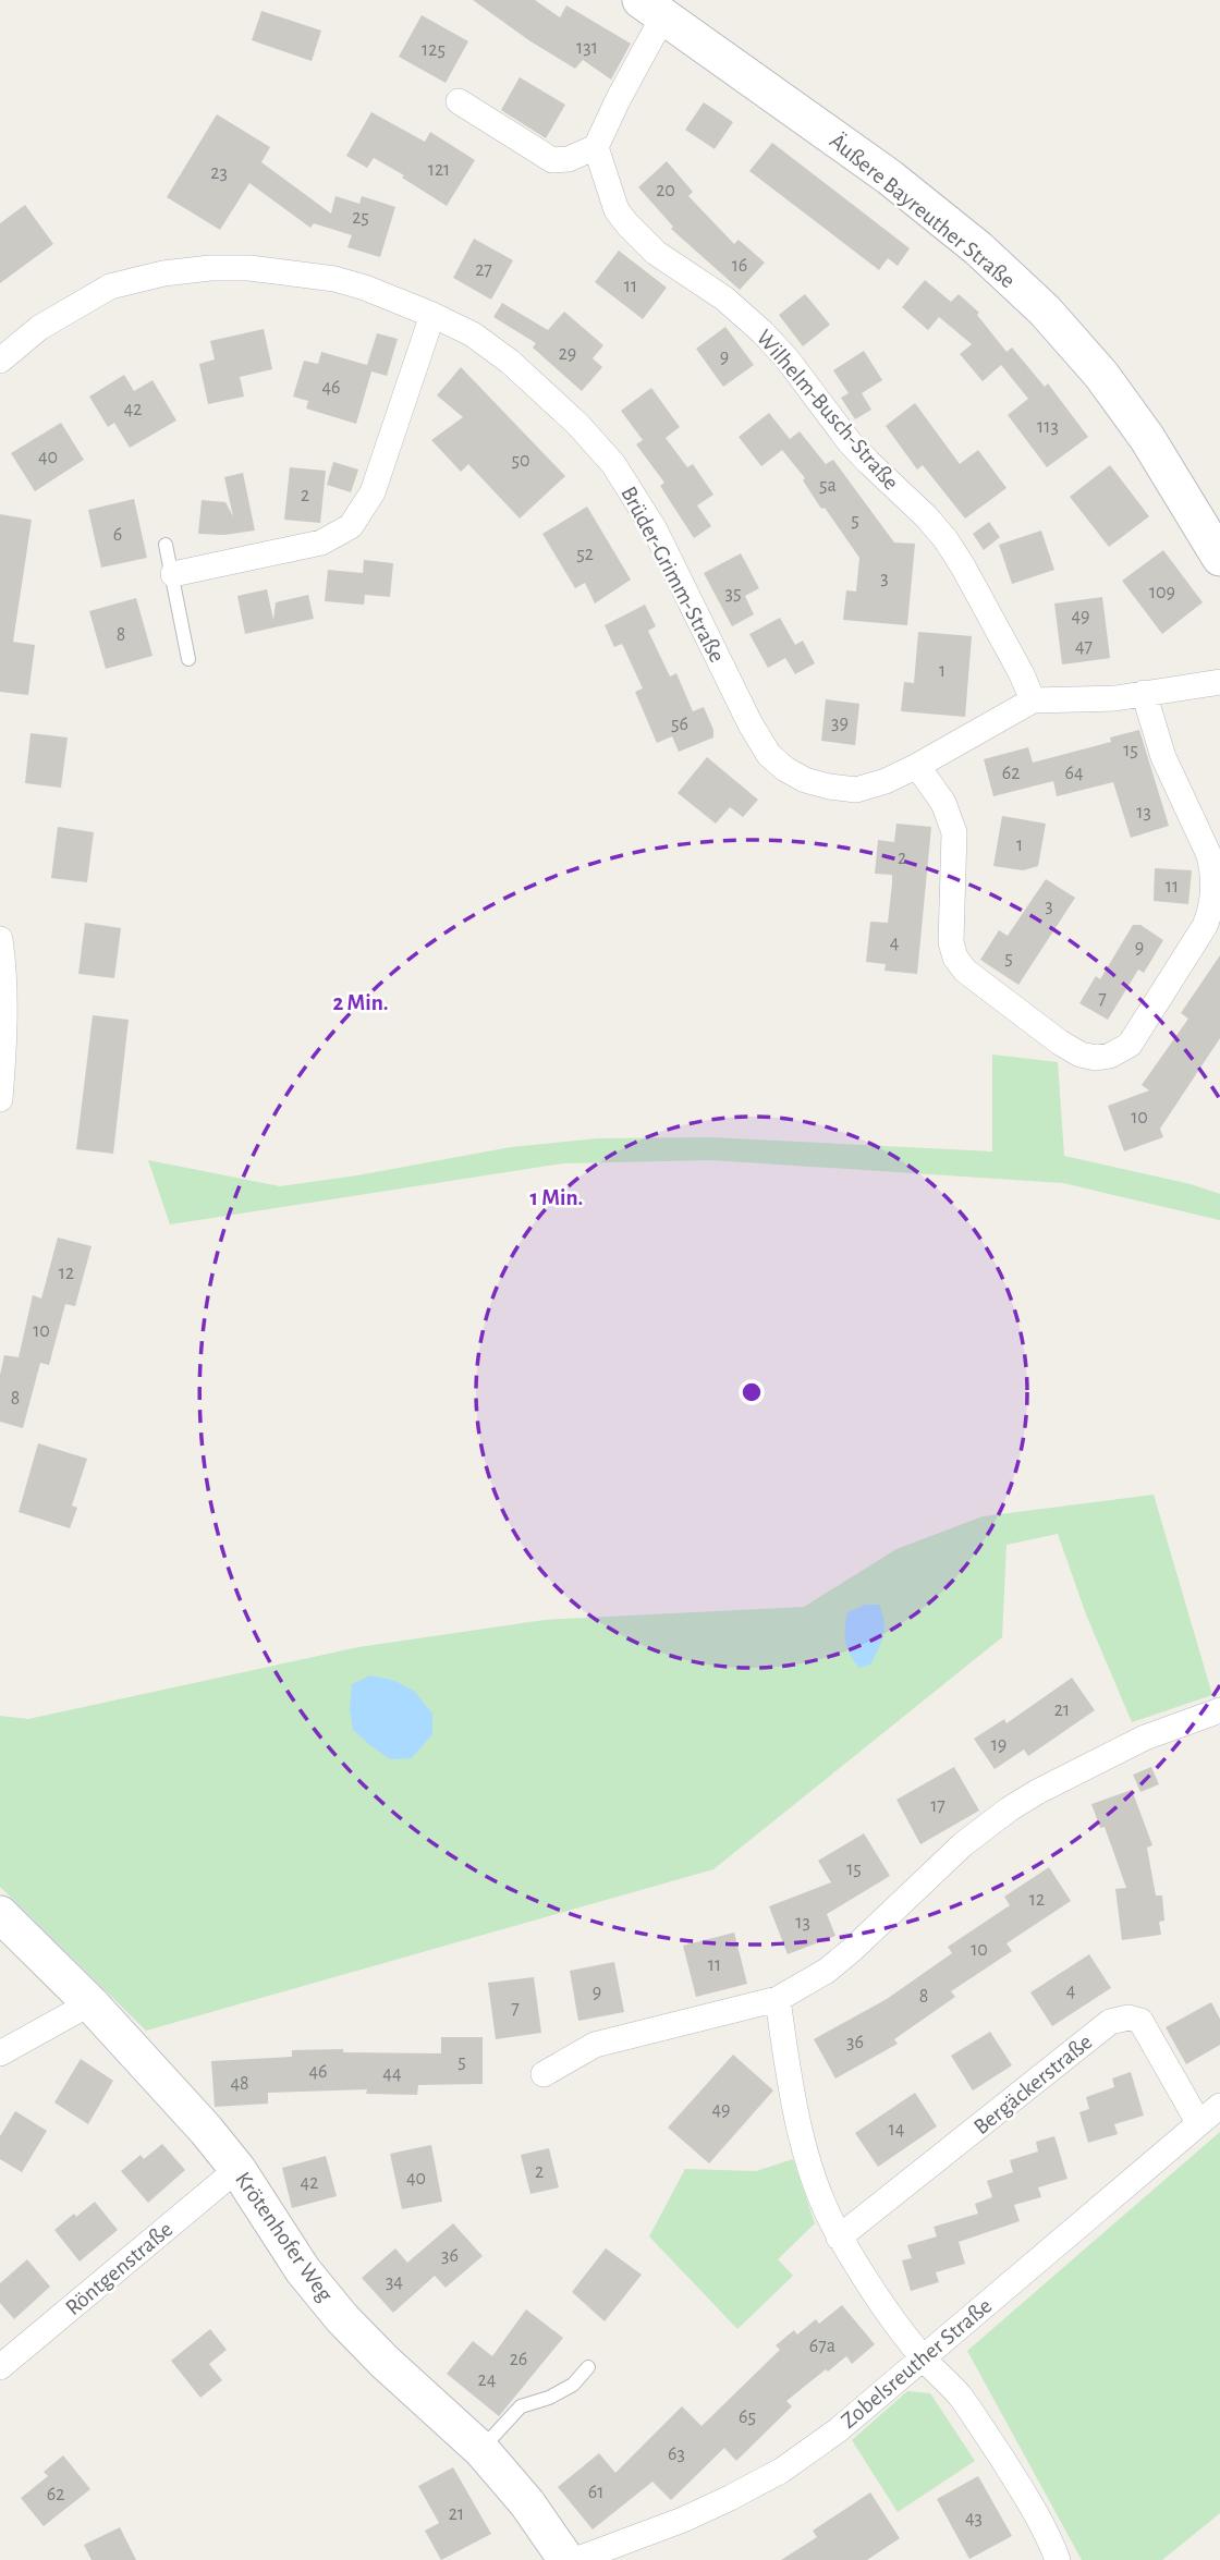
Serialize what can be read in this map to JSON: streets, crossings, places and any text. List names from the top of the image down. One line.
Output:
{"streets":{"street":["Äußere Bayreuther Straße","Wilhelm-Busch-Straße","Brüder-Grimm-Straße","Bergäckerstraße","Krötenhofer Weg","Röntgenstraße","Zobelsreuther Straße"]},"crossings":[["Äußere Bayreuther Straße","Wilhelm-Busch-Straße"],["Wilhelm-Busch-Straße","Brüder-Grimm-Straße"],["Bergäckerstraße","Zobelsreuther Straße"],["Krötenhofer Weg","Röntgenstraße"]],"house_numbers":["131","125","121","23","20","25","16","27","11","29","9","46","42","113","40","50","5a","2","5","6","52","3","109","35","49","8","47","1","39","56","15","62","64","13","1","2","11","3","4","9","5","7","10","12","10","8","21","19","17","15","12","13","10","11","4","9","8","7","36","5","46","44","48","49","14","2","40","42","36","34","67a","26","24","65","63","61","62","21","43"],"rings":["2 Min.","1 Min."]}
